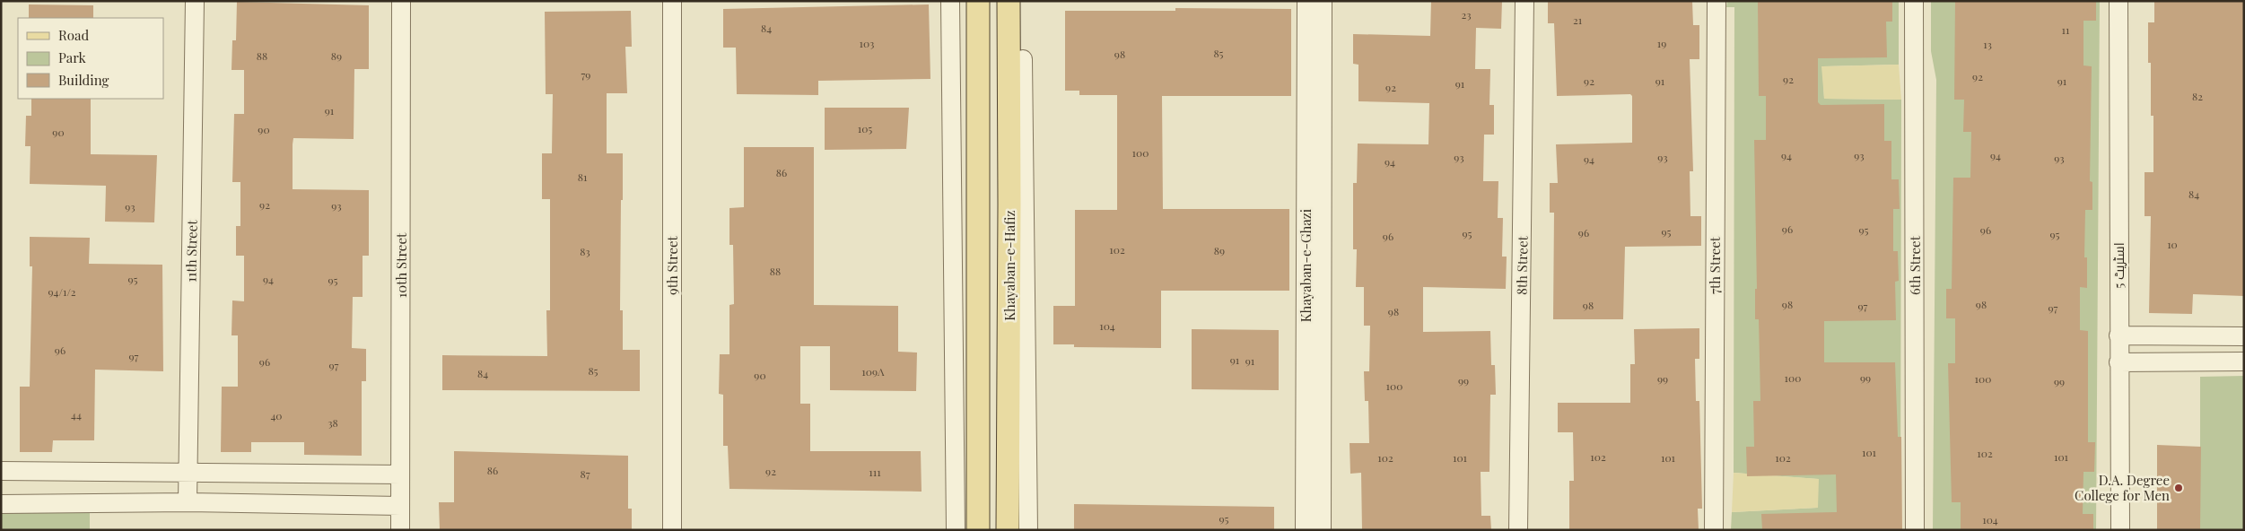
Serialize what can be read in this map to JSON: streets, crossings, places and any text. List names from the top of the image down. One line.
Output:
{"streets":{"main road":["Khayaban-e-Hafiz"],"street":["11th Street","10th Street","9th Street","Khayaban-e-Ghazi","8th Street","7th Street","6th Street","اسٹریٹ 5"]},"places":["D.A. Degree College for Men"],"house_numbers":["23","21","84","11","103","19","13","85","98","88","89","79","92","92","92","91","91","91","92","82","91","105","90","90","100","94","93","94","93","93","93","94","94","86","81","84","92","93","93","96","95","96","95","96","95","95","96","10","102","89","83","88","95","94","95","94/1/2","98","98","98","97","97","98","104","96","97","91","91","96","97","85","109A","84","90","100","99","99","100","99","99","100","44","40","38","101","102","102","101","102","101","101","102","86","92","111","87","95","104"],"legend":["Road","Park","Building"]}
